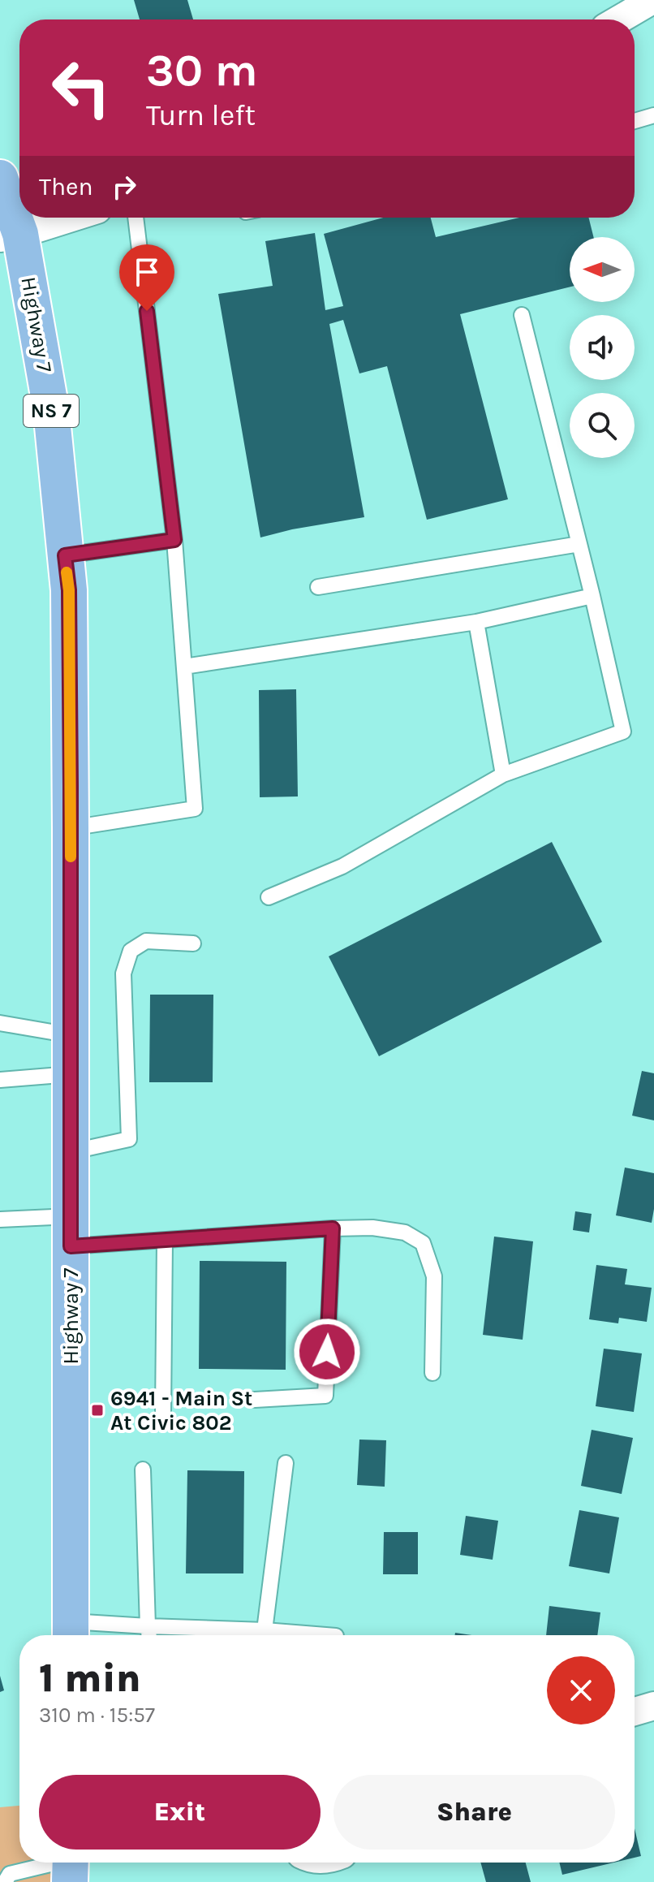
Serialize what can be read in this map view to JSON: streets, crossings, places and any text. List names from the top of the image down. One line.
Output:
{"streets":{"main road":["Highway 7","NS 7"]},"places":{"transit":["6941 - Main St At Civic 802"]},"north":"left","page":{"turn":["30 m","Turn left"],"then":"Then","heading":["1 min","310 m · 15:57"],"buttons":["Exit","Share"]}}
